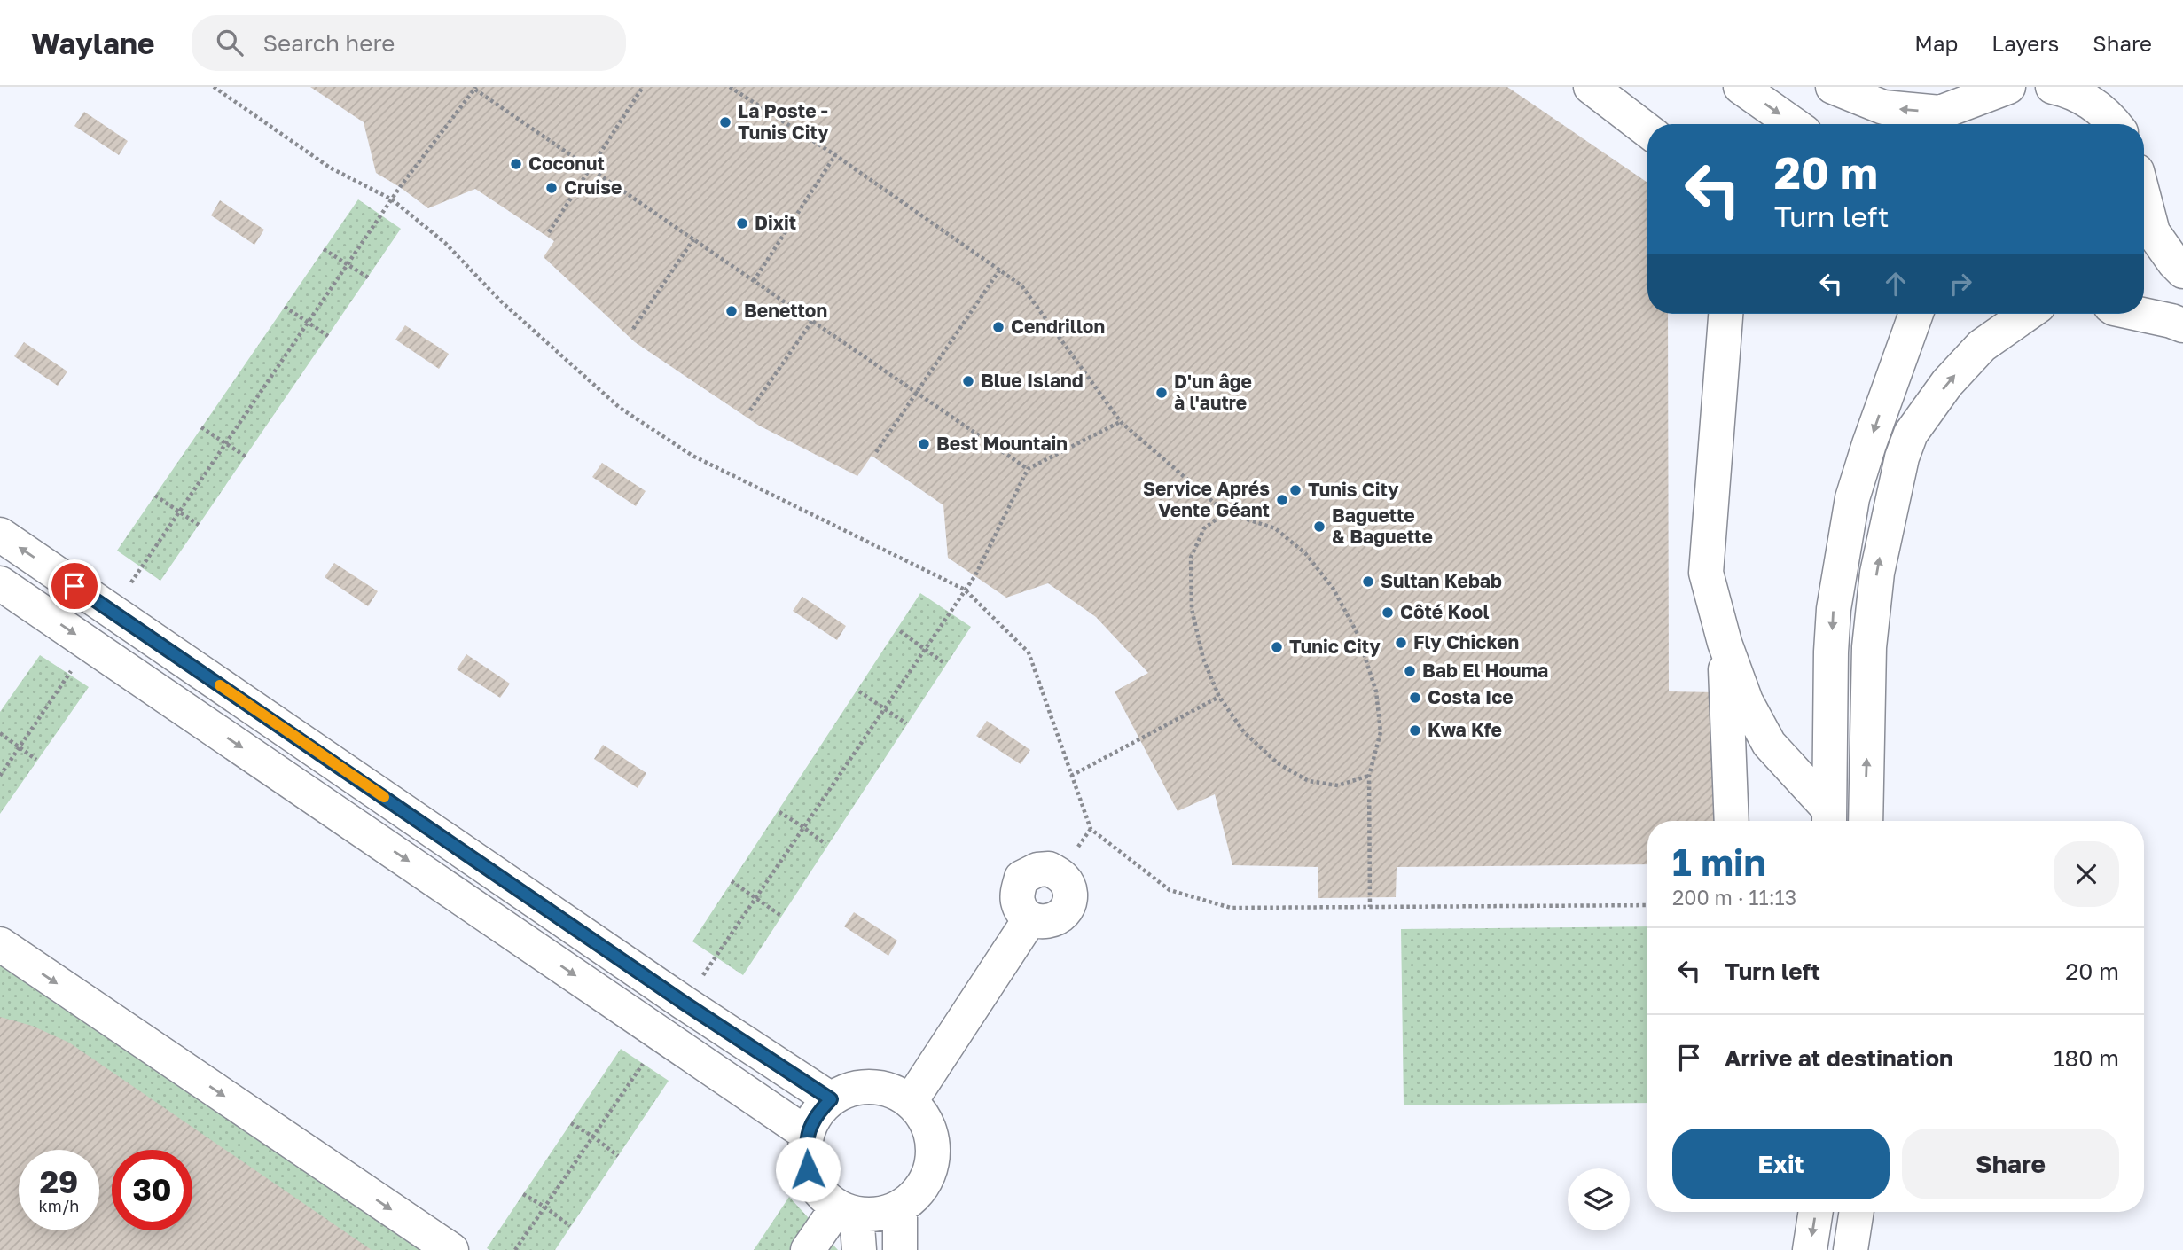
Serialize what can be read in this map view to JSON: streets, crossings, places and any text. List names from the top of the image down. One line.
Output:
{"places":["La Poste - Tunis City","Coconut","Cruise","Dixit","Benetton","Cendrillon","Blue Island","D'un âge à l'autre","Best Mountain","Tunis City","Service Aprés Vente Géant","Baguette & Baguette","Sultan Kebab","Côté Kool","Fly Chicken","Tunic City","Bab El Houma","Costa Ice","Kwa Kfe"],"page":{"header":"Waylane","search":"Search here","nav":["Map","Layers","Share"],"turn":["20 m","Turn left"],"heading":["1 min","200 m · 11:13"],"list":[{"name":"Turn left","value":"20 m"},{"name":"Arrive at destination","value":"180 m"}],"buttons":["Exit","Share"],"speed":"29 km/h","limit":"30"}}
